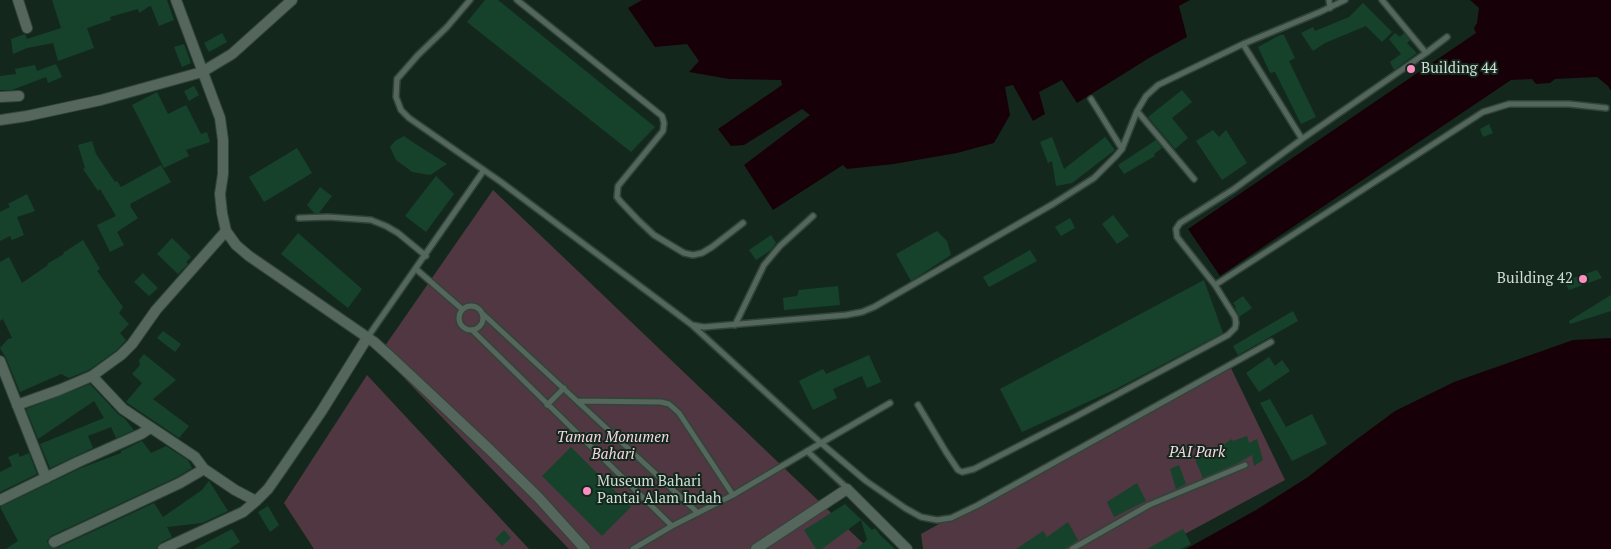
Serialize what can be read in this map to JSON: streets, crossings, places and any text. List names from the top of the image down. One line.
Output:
{"parks":["Taman Monumen Bahari","PAI Park"],"places":["Building 44","Building 42","Museum Bahari Pantai Alam Indah"]}
